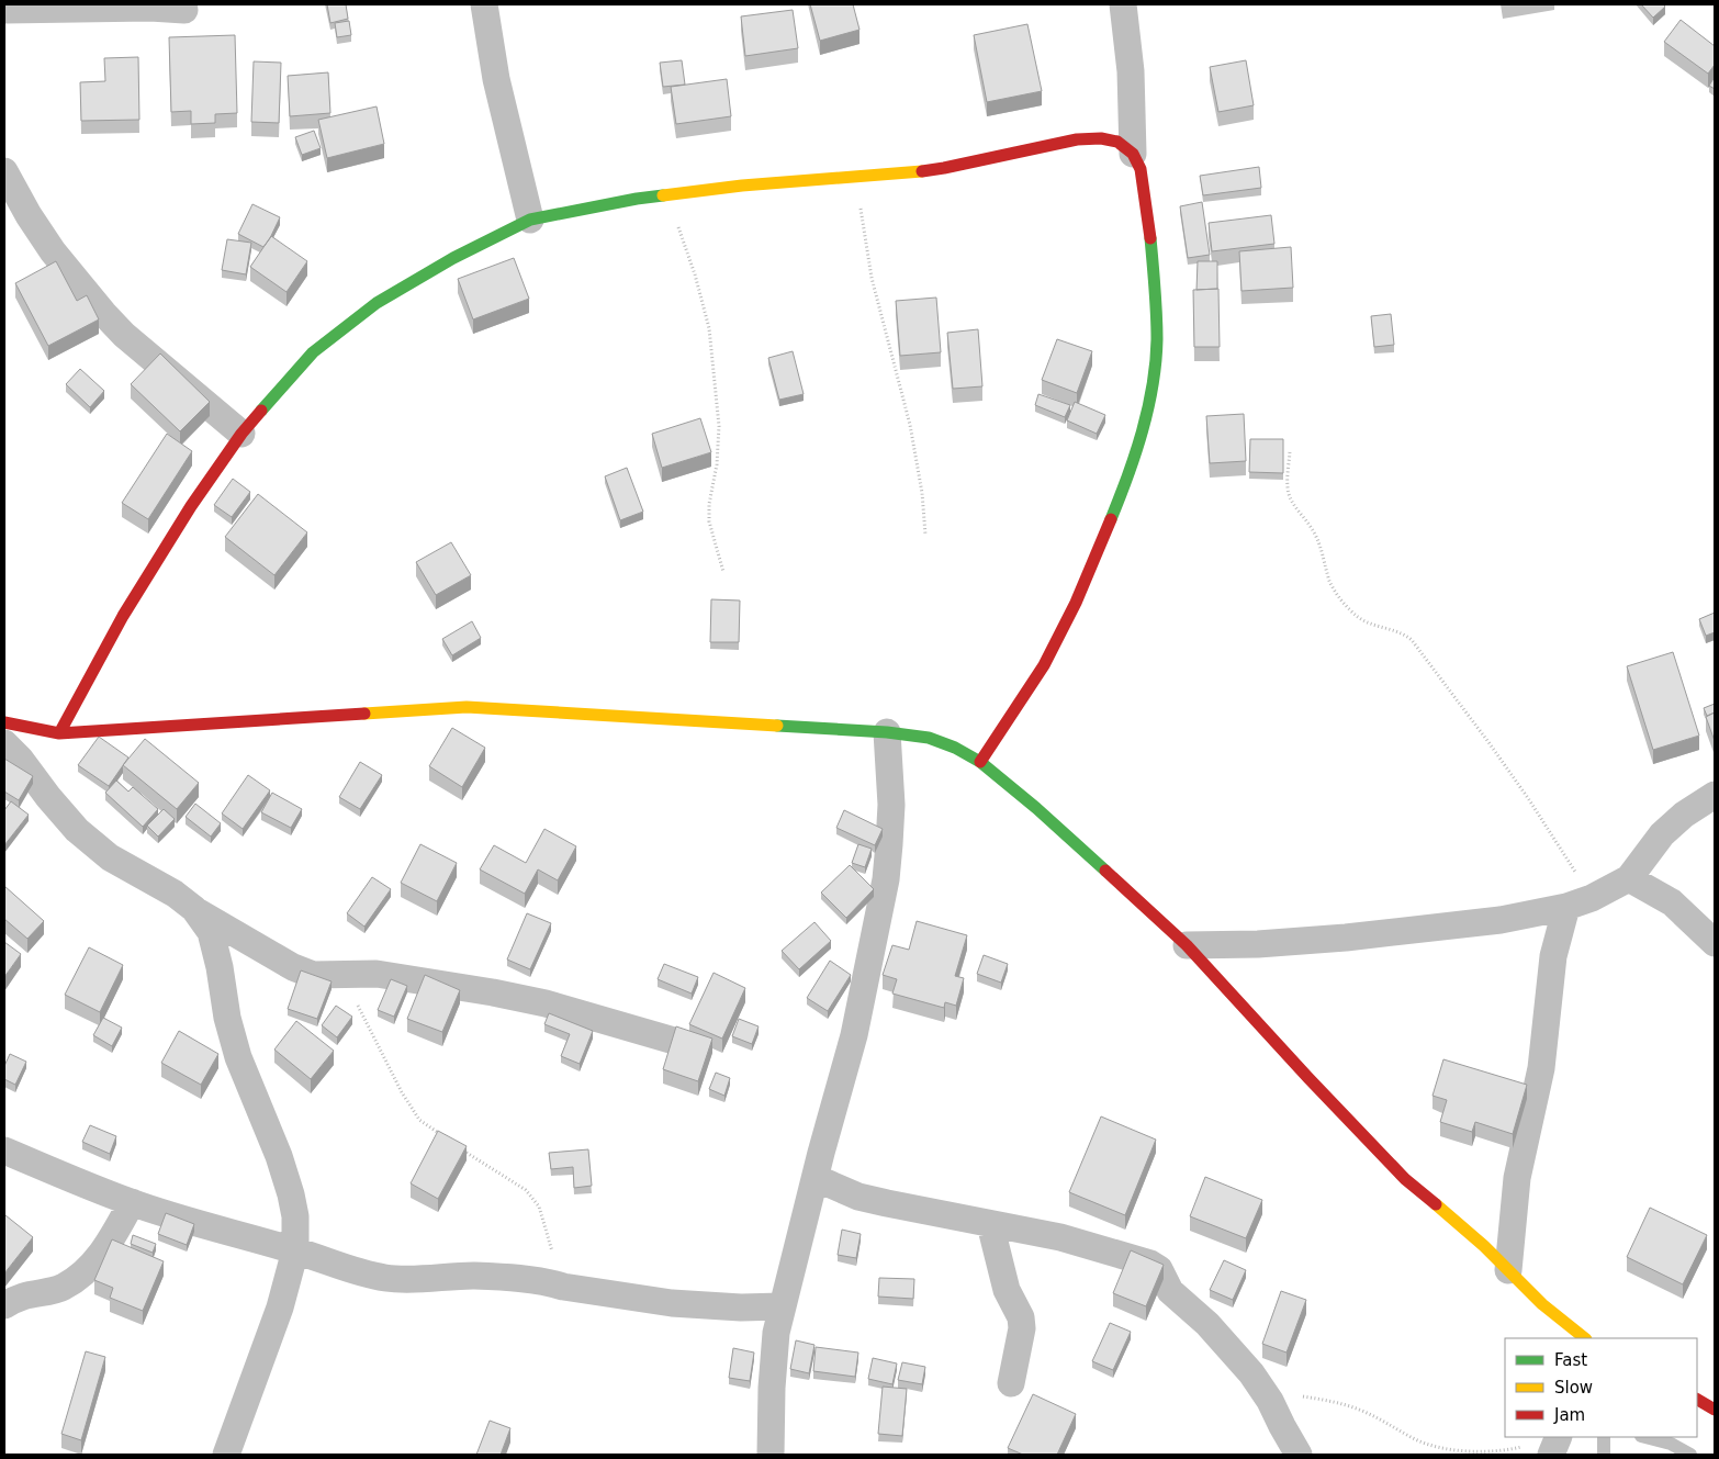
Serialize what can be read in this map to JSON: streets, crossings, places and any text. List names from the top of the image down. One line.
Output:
{"legend":["Fast","Slow","Jam"]}
